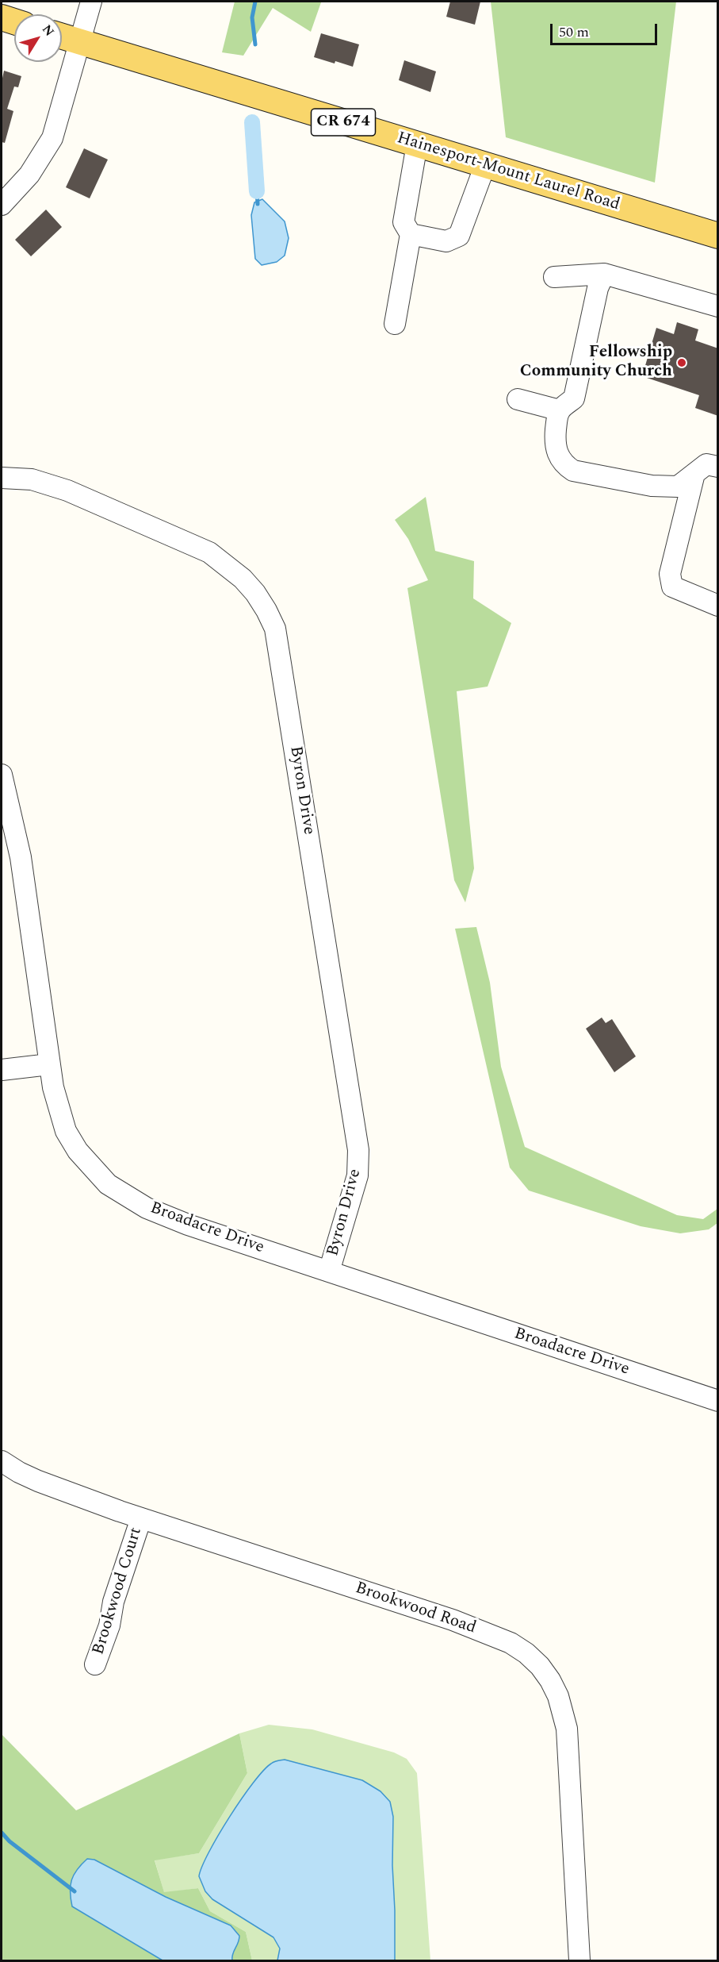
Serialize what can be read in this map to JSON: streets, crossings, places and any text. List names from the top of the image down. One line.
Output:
{"streets":{"main road":["CR 674","Hainesport-Mount Laurel Road"],"street":["Byron Drive","Broadacre Drive","Brookwood Court","Brookwood Road"]},"crossings":[["Byron Drive","Broadacre Drive"],["Brookwood Court","Brookwood Road"]],"places":["Fellowship Community Church"],"scale_bar":"50 m","north":"top right"}
